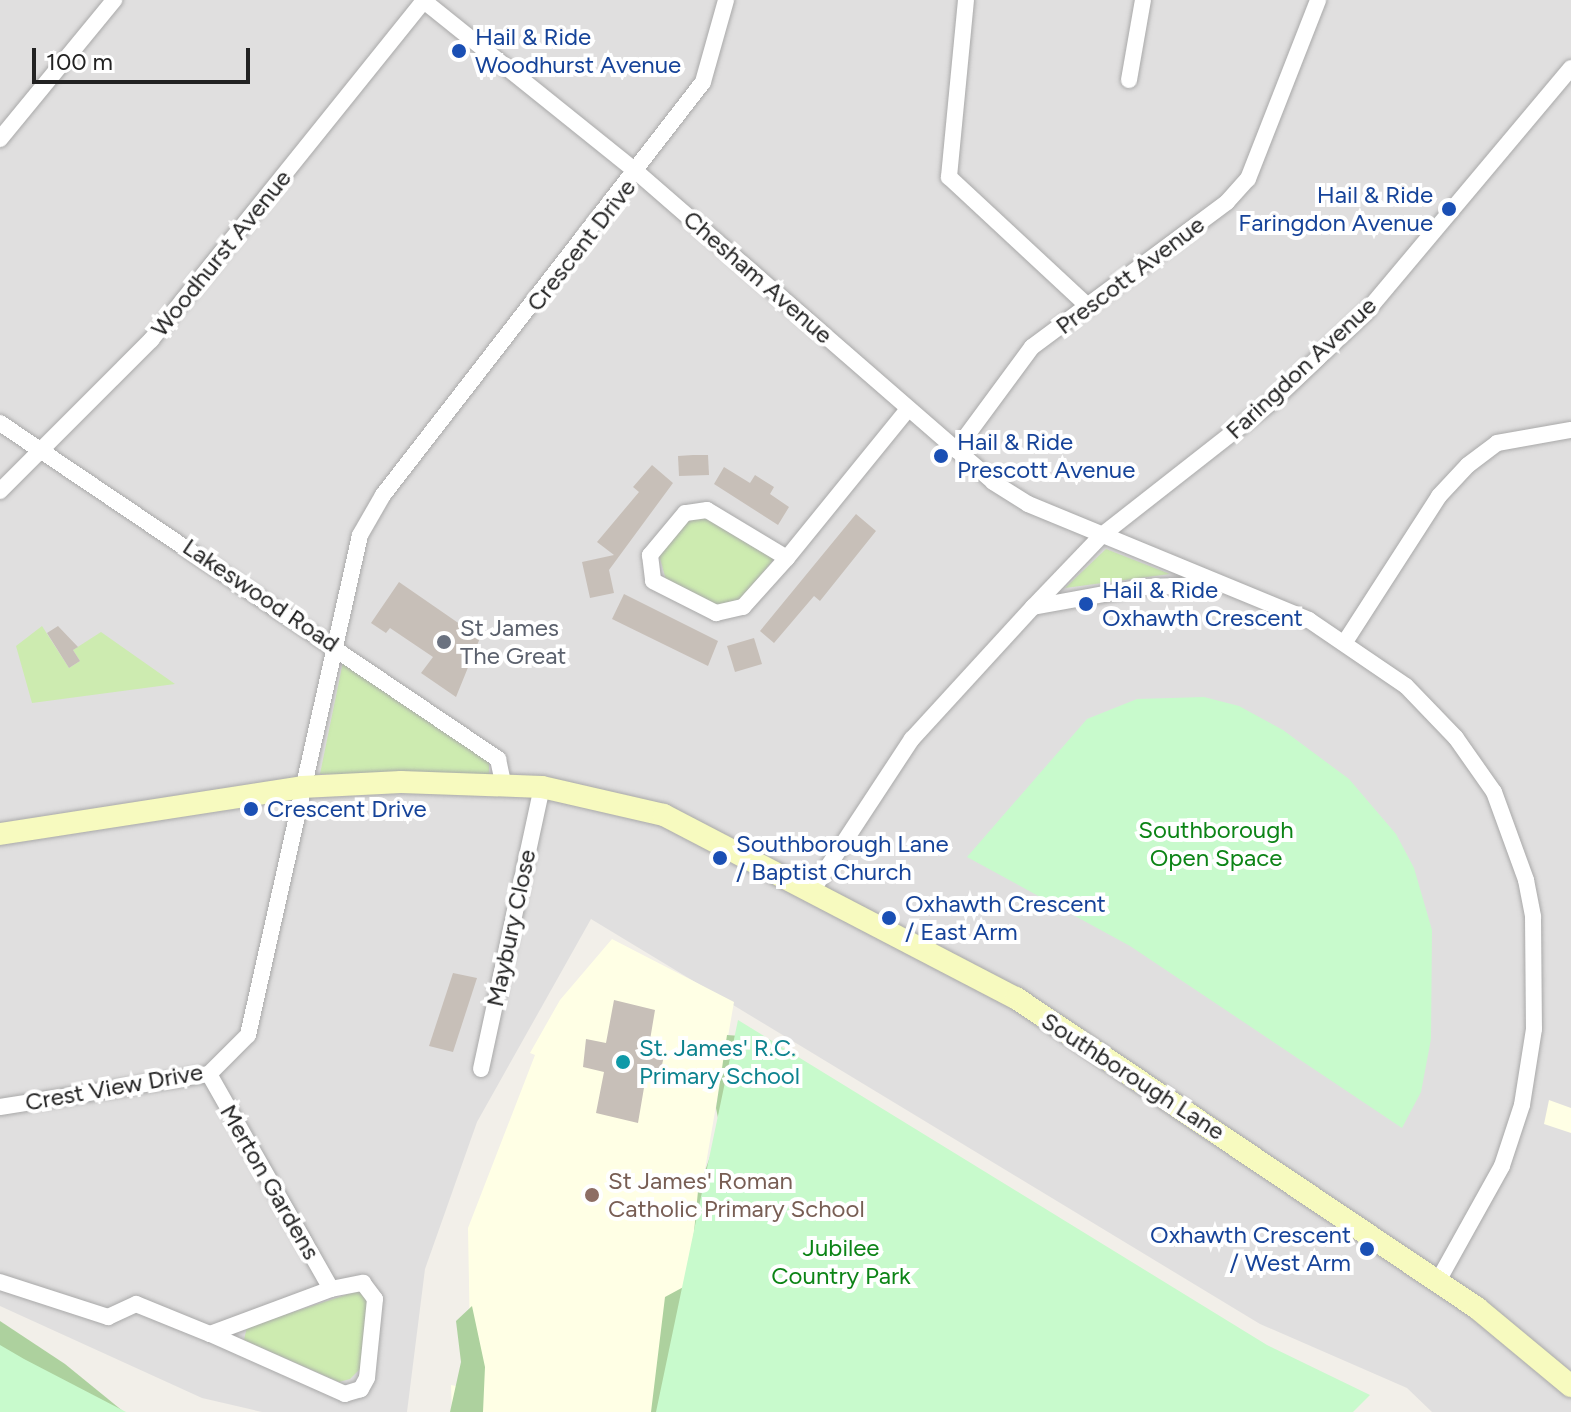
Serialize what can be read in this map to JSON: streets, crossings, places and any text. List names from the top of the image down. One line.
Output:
{"streets":{"street":["Crescent Drive","Woodhurst Avenue","Prescott Avenue","Chesham Avenue","Faringdon Avenue","Lakeswood Road","Maybury Close","Southborough Lane","Crest View Drive","Merton Gardens"]},"crossings":[["Crescent Drive","Chesham Avenue"],["Crescent Drive","Lakeswood Road"],["Crescent Drive","Southborough Lane"],["Crescent Drive","Crest View Drive"],["Woodhurst Avenue","Chesham Avenue"],["Woodhurst Avenue","Lakeswood Road"],["Prescott Avenue","Chesham Avenue"],["Chesham Avenue","Faringdon Avenue"],["Chesham Avenue","Southborough Lane"],["Faringdon Avenue","Southborough Lane"],["Lakeswood Road","Southborough Lane"],["Maybury Close","Southborough Lane"],["Southborough Lane","Crest View Drive"],["Crest View Drive","Merton Gardens"]],"parks":["Southborough Open Space","Jubilee Country Park"],"places":["Hail & Ride Woodhurst Avenue","Hail & Ride Faringdon Avenue","Hail & Ride Prescott Avenue","Hail & Ride Oxhawth Crescent","St James The Great","Crescent Drive","Southborough Lane / Baptist Church","Oxhawth Crescent / East Arm","St. James' R.C. Primary School","St James' Roman Catholic Primary School","Oxhawth Crescent / West Arm"],"scale_bar":"100 m"}
